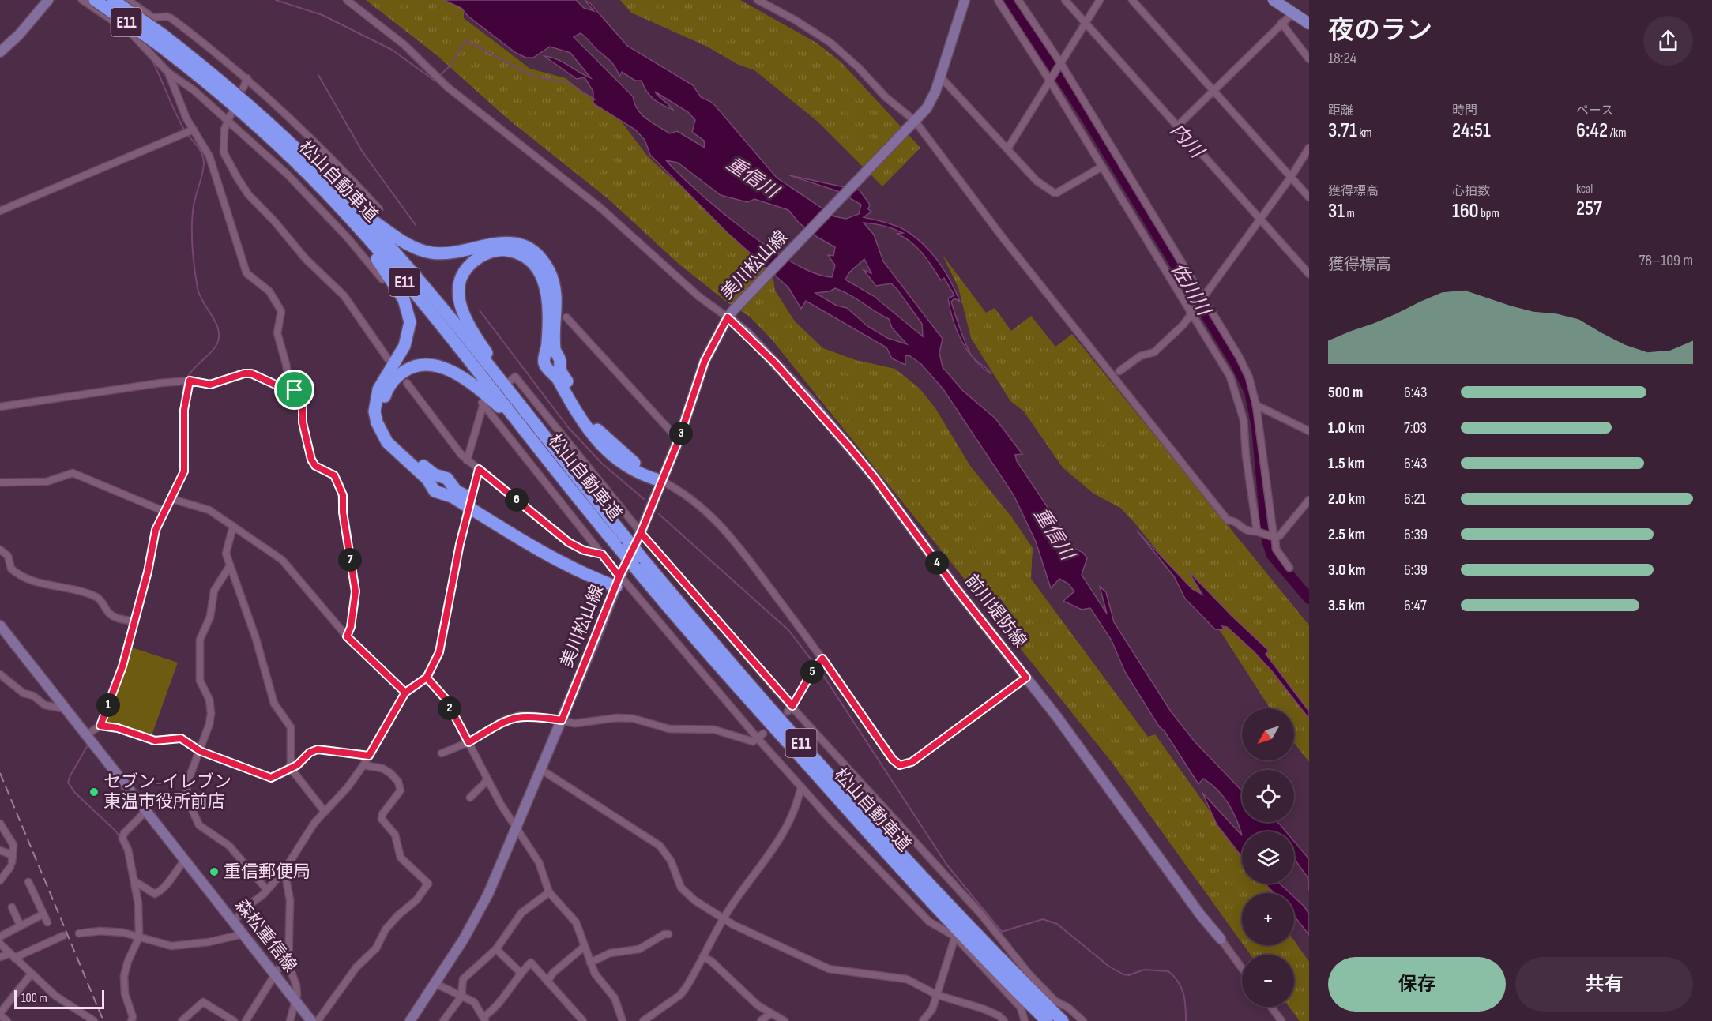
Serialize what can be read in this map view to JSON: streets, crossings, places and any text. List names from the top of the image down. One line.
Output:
{"streets":{"highway":["E11","松山自動車道"],"main road":["美川松山線","前川堤防線","森松重信線"]},"crossings":[["美川松山線","前川堤防線"]],"water":["内川","重信川","佐川川"],"places":["セブン-イレブン 東温市役所前店","重信郵便局"],"scale_bar":"100 m","north":"bottom left","page":{"heading":["夜のラン","18:24"],"stats":[["距離","3.71 km"],["時間","24:51"],["ペース","6:42 /km"],["獲得標高","31 m"],["心拍数","160 bpm"],["kcal","257"]],"chart":["獲得標高","78–109 m"],"list":[{"name":"500 m","note":"6:43"},{"name":"1.0 km","note":"7:03"},{"name":"1.5 km","note":"6:43"},{"name":"2.0 km","note":"6:21"},{"name":"2.5 km","note":"6:39"},{"name":"3.0 km","note":"6:39"},{"name":"3.5 km","note":"6:47"}],"pins":["3","6","7","4","5","1","2"],"map_buttons":["+","−"],"buttons":["保存","共有"],"scale":"100 m"}}
